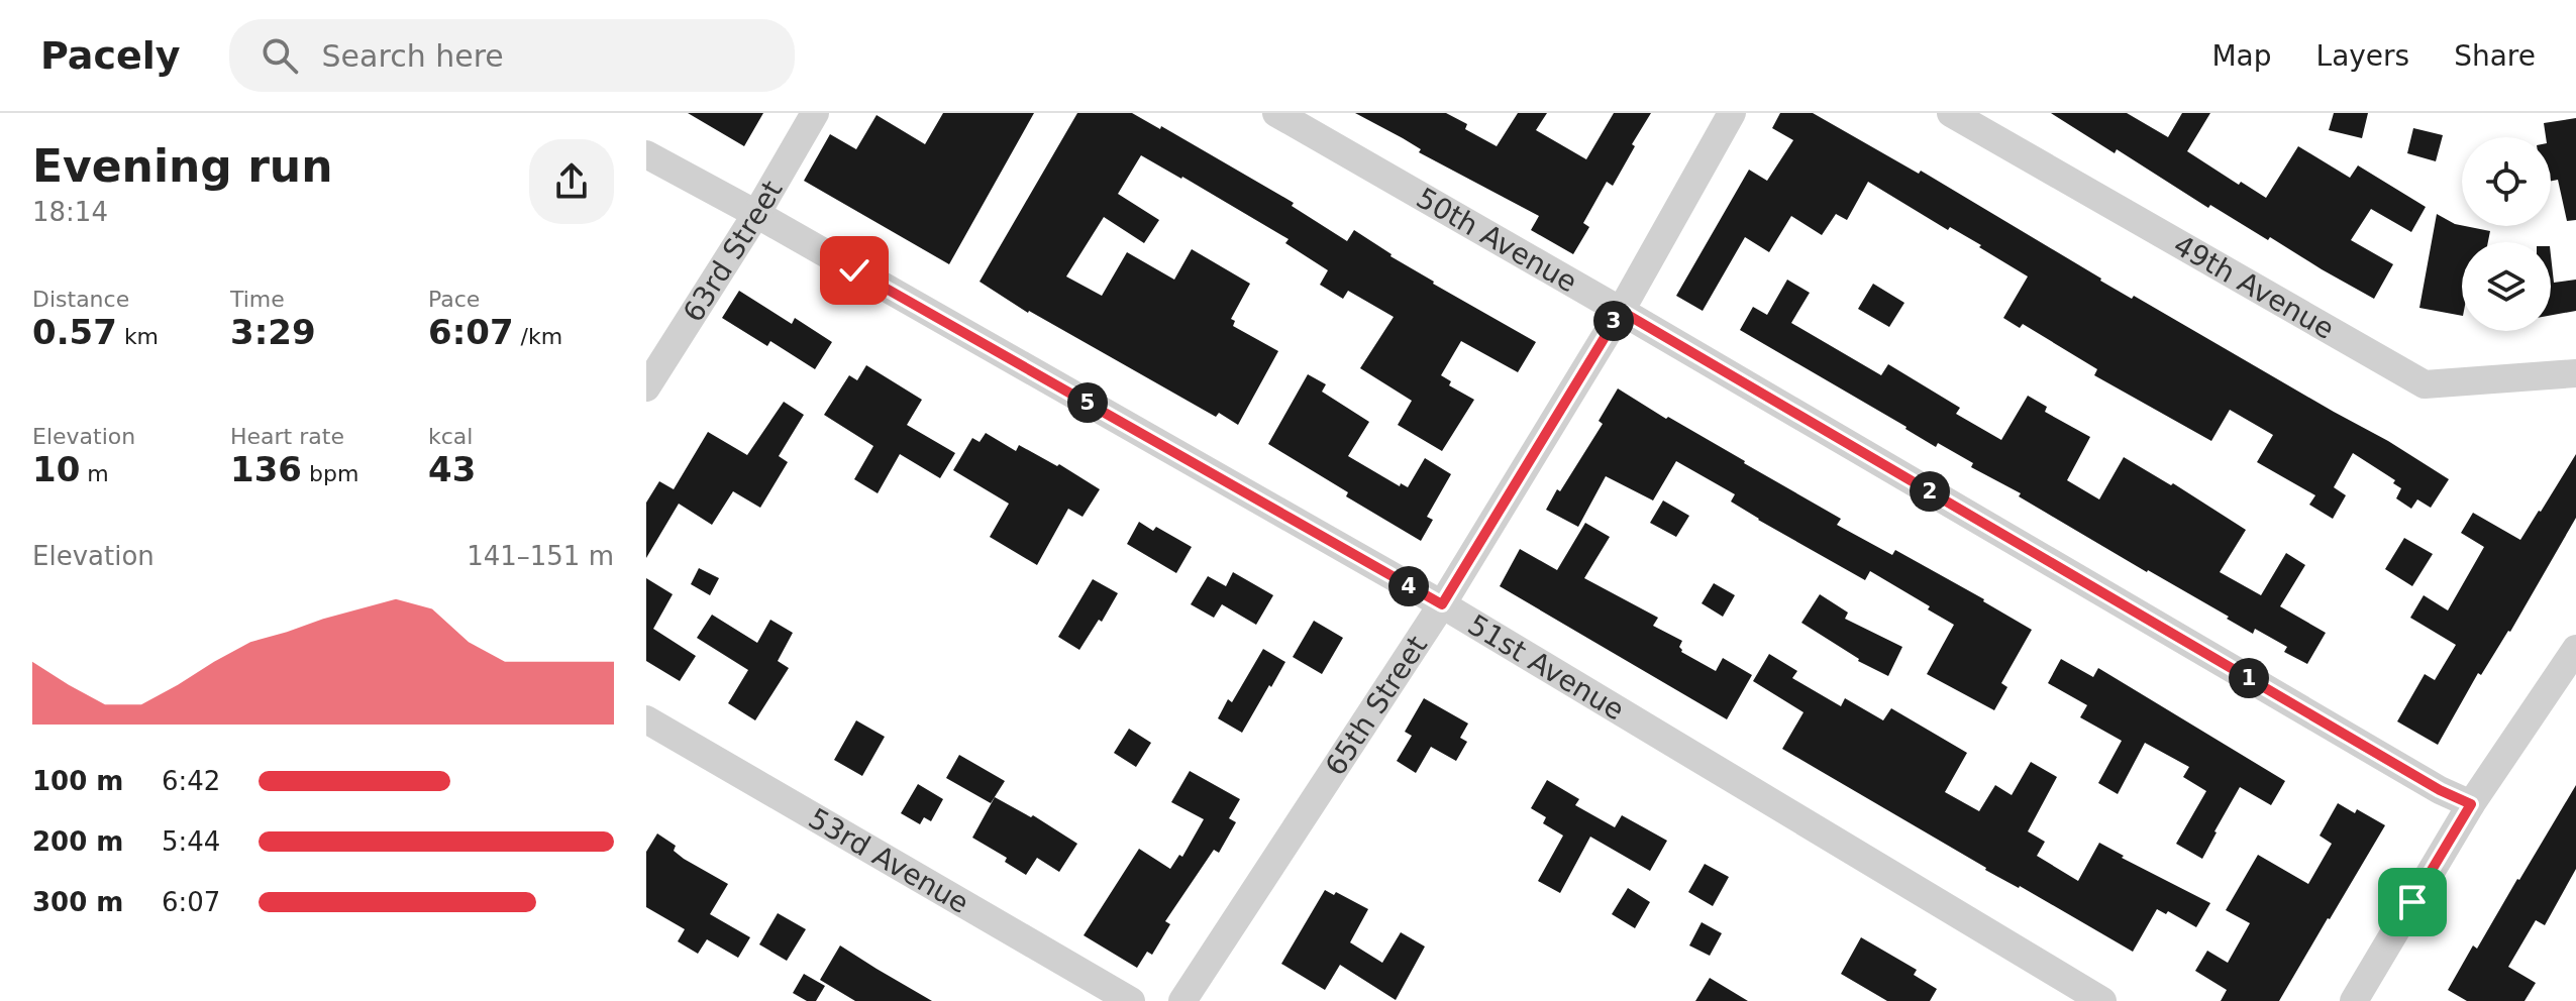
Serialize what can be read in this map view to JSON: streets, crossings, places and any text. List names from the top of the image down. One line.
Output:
{"streets":{"street":["50th Avenue","63rd Street","49th Avenue","51st Avenue","65th Street","53rd Avenue"]},"crossings":[["50th Avenue","65th Street"],["63rd Street","51st Avenue"],["51st Avenue","65th Street"]],"page":{"header":"Pacely","search":"Search here","nav":["Map","Layers","Share"],"heading":["Evening run","18:14"],"stats":[["Distance","0.57 km"],["Time","3:29"],["Pace","6:07 /km"],["Elevation","10 m"],["Heart rate","136 bpm"],["kcal","43"]],"pins":["3","5","2","4","1"],"chart":["Elevation","141–151 m"],"list":[{"name":"100 m","note":"6:42"},{"name":"200 m","note":"5:44"},{"name":"300 m","note":"6:07"}]}}
